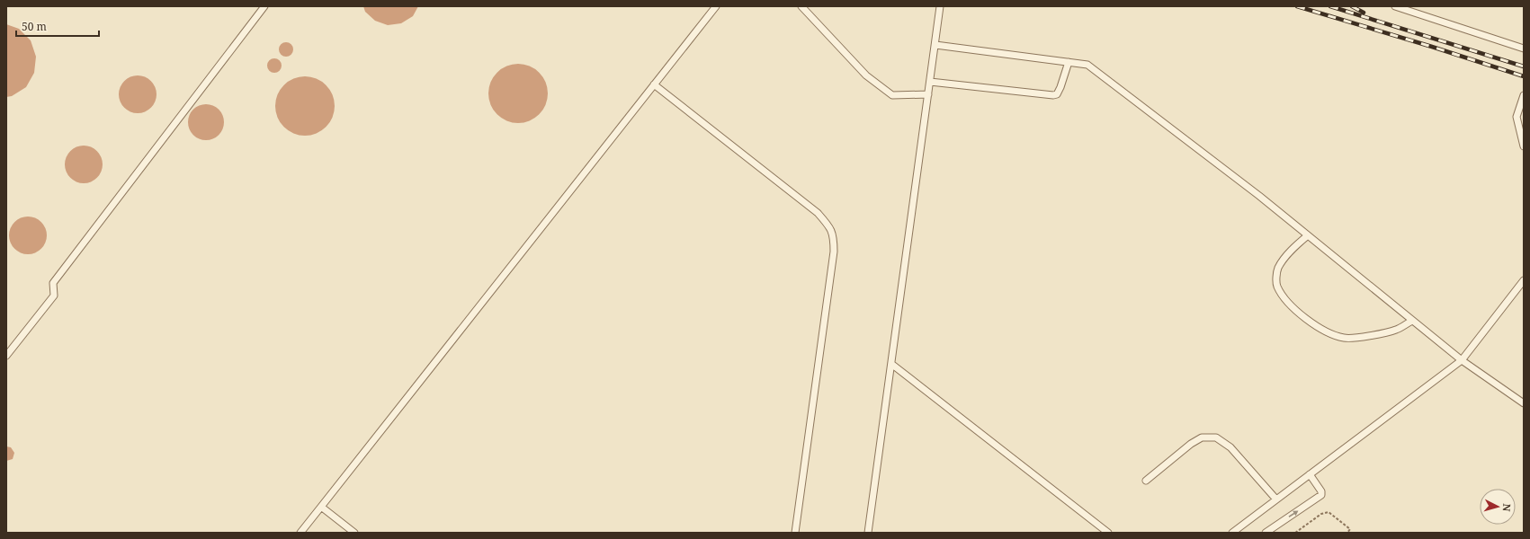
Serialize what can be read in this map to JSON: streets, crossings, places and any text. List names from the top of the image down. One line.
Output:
{"scale_bar":"50 m","north":"right"}
